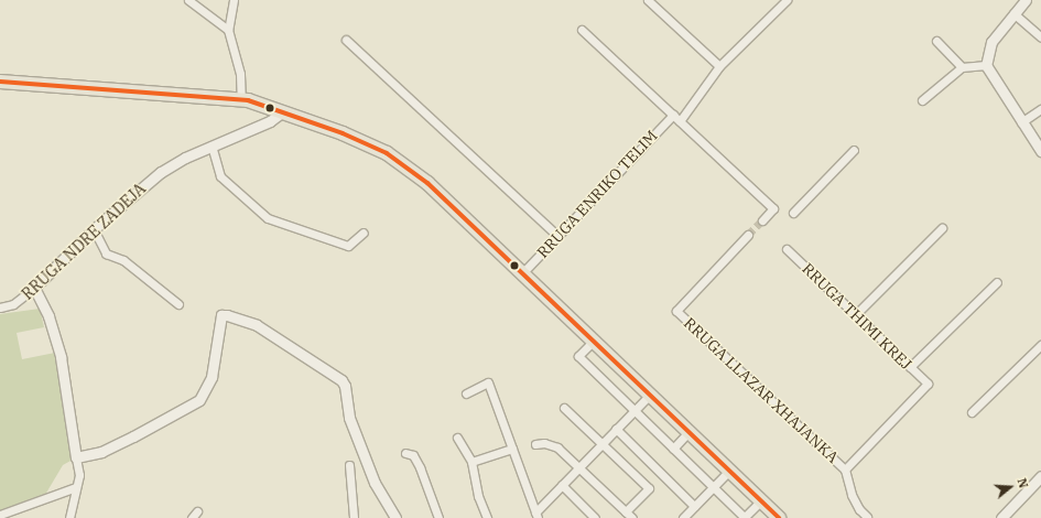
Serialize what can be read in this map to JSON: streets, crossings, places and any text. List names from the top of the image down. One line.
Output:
{"streets":{"street":["RRUGA ENRIKO TELIM","RRUGA NDRE ZADEJA","RRUGA THIMI KREJ","RRUGA LLAZAR XHAJANKA"]},"crossings":[["RRUGA THIMI KREJ","RRUGA LLAZAR XHAJANKA"]],"north":"right"}
